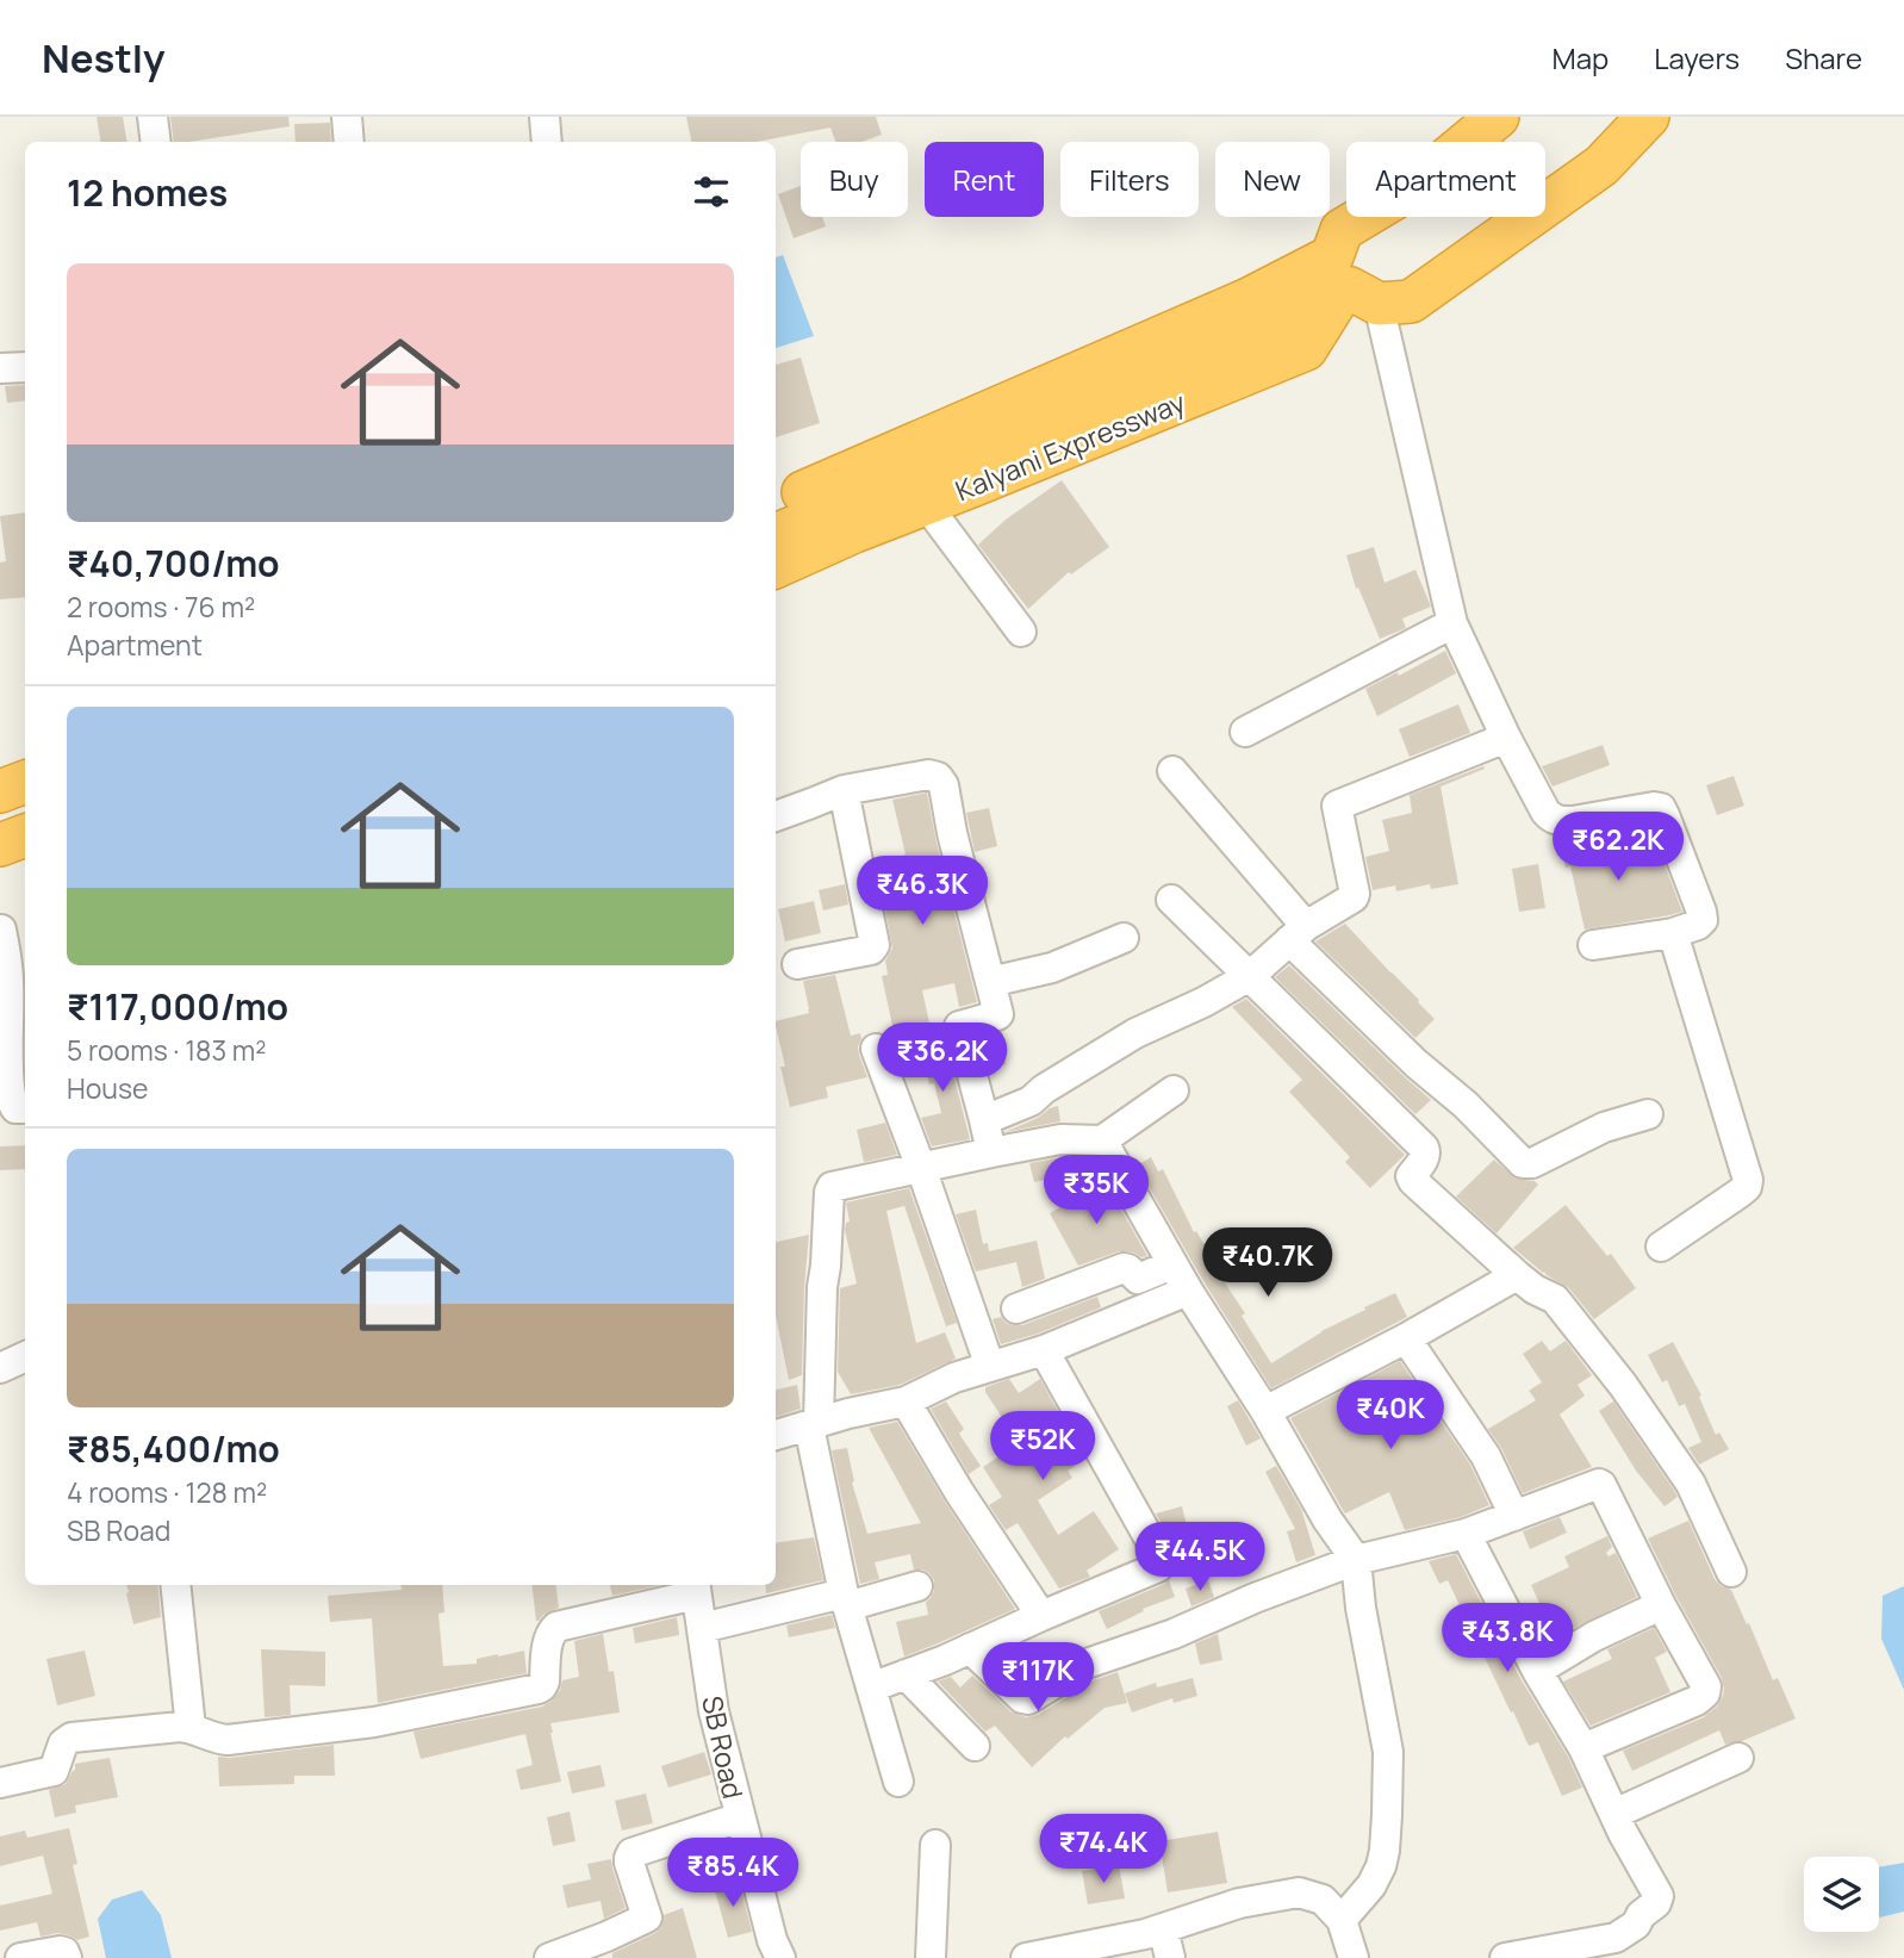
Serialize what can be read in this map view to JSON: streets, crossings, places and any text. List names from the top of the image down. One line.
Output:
{"streets":{"highway":["Kalyani Expressway"],"street":["SB Road"]},"page":{"header":"Nestly","nav":["Map","Layers","Share"],"chip":["Buy","Rent","Filters","New","Apartment"],"heading":"12 homes","list":[{"name":"₹40,700/mo","note":"2 rooms · 76 m² · Apartment"},{"name":"₹117,000/mo","note":"5 rooms · 183 m² · House"},{"name":"₹85,400/mo","note":"4 rooms · 128 m² · SB Road"}],"price":["₹62.2K","₹46.3K","₹36.2K","₹35K","₹40.7K","₹40K","₹52K","₹44.5K","₹43.8K","₹117K","₹74.4K","₹85.4K"]}}
